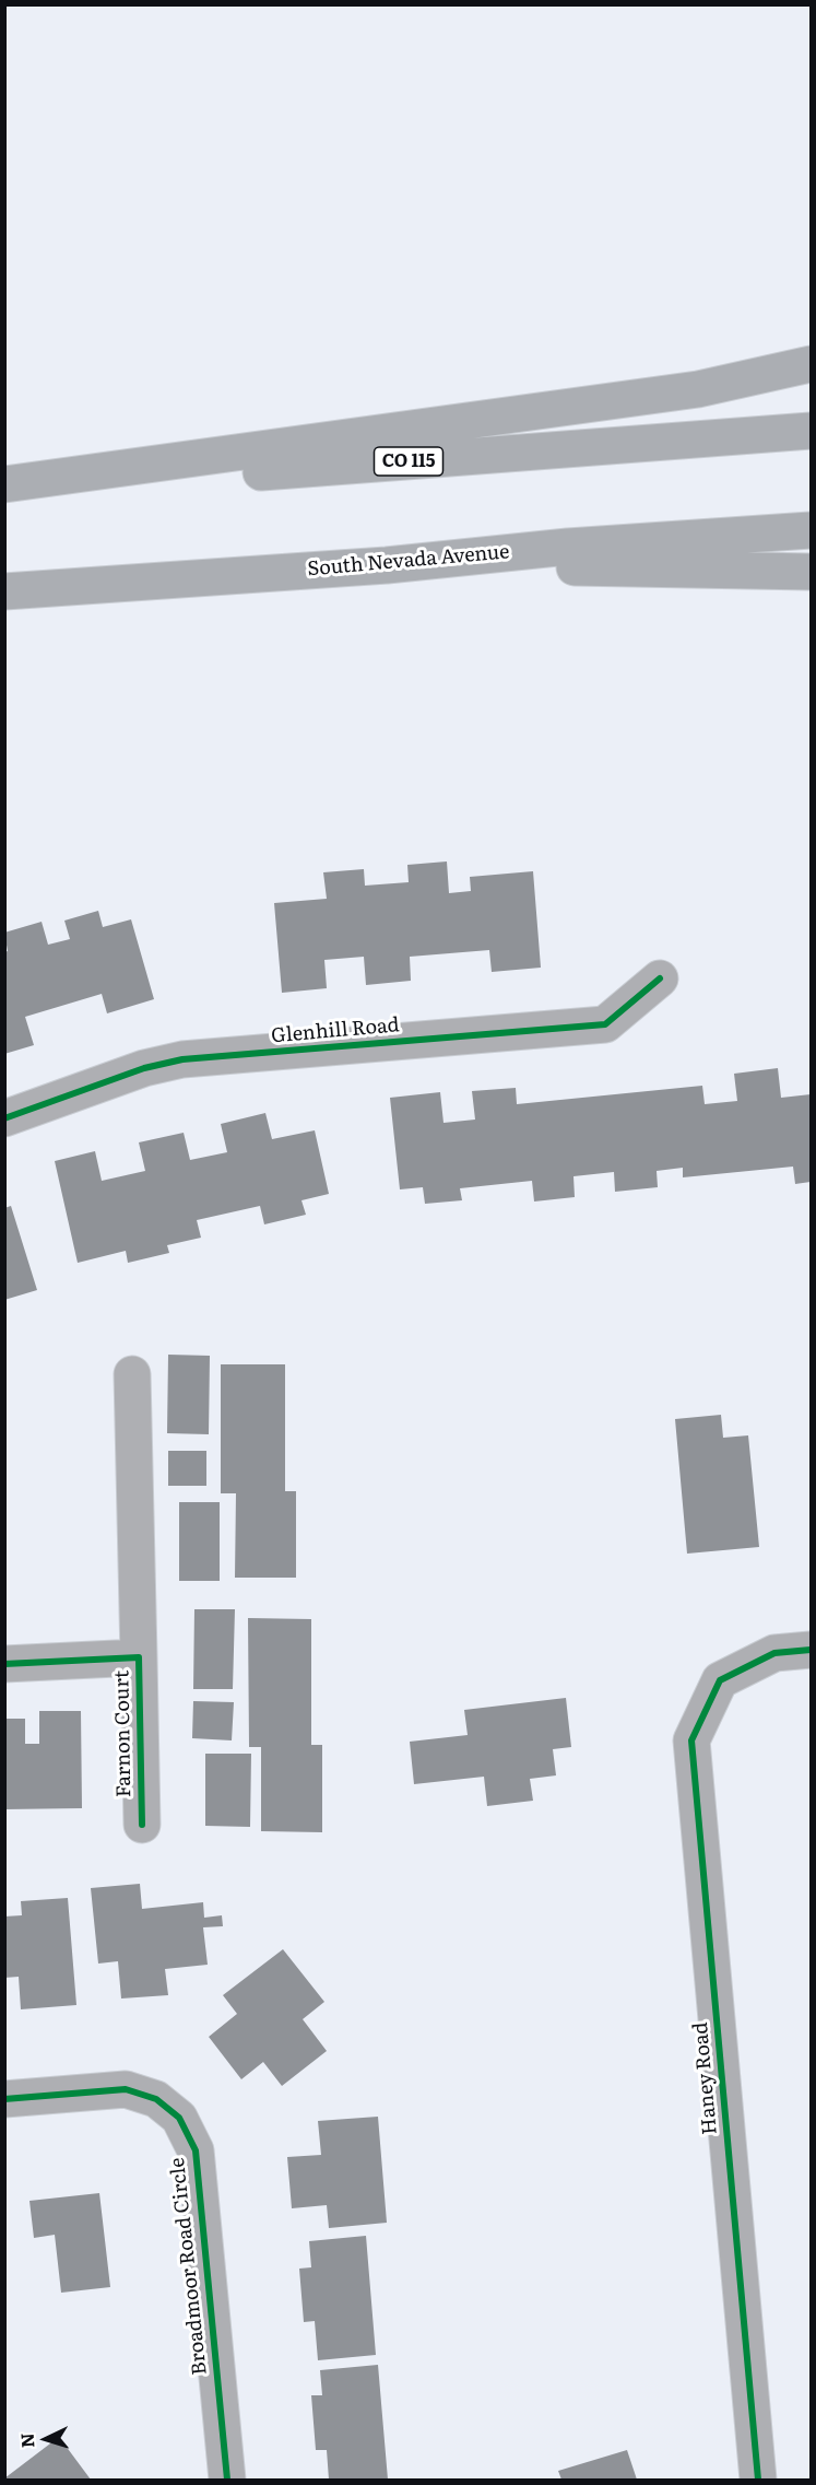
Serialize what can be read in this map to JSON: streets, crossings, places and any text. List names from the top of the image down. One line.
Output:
{"streets":{"highway":["CO 115","South Nevada Avenue"],"street":["Glenhill Road","Farnon Court","Haney Road","Broadmoor Road Circle"]},"north":"left"}
